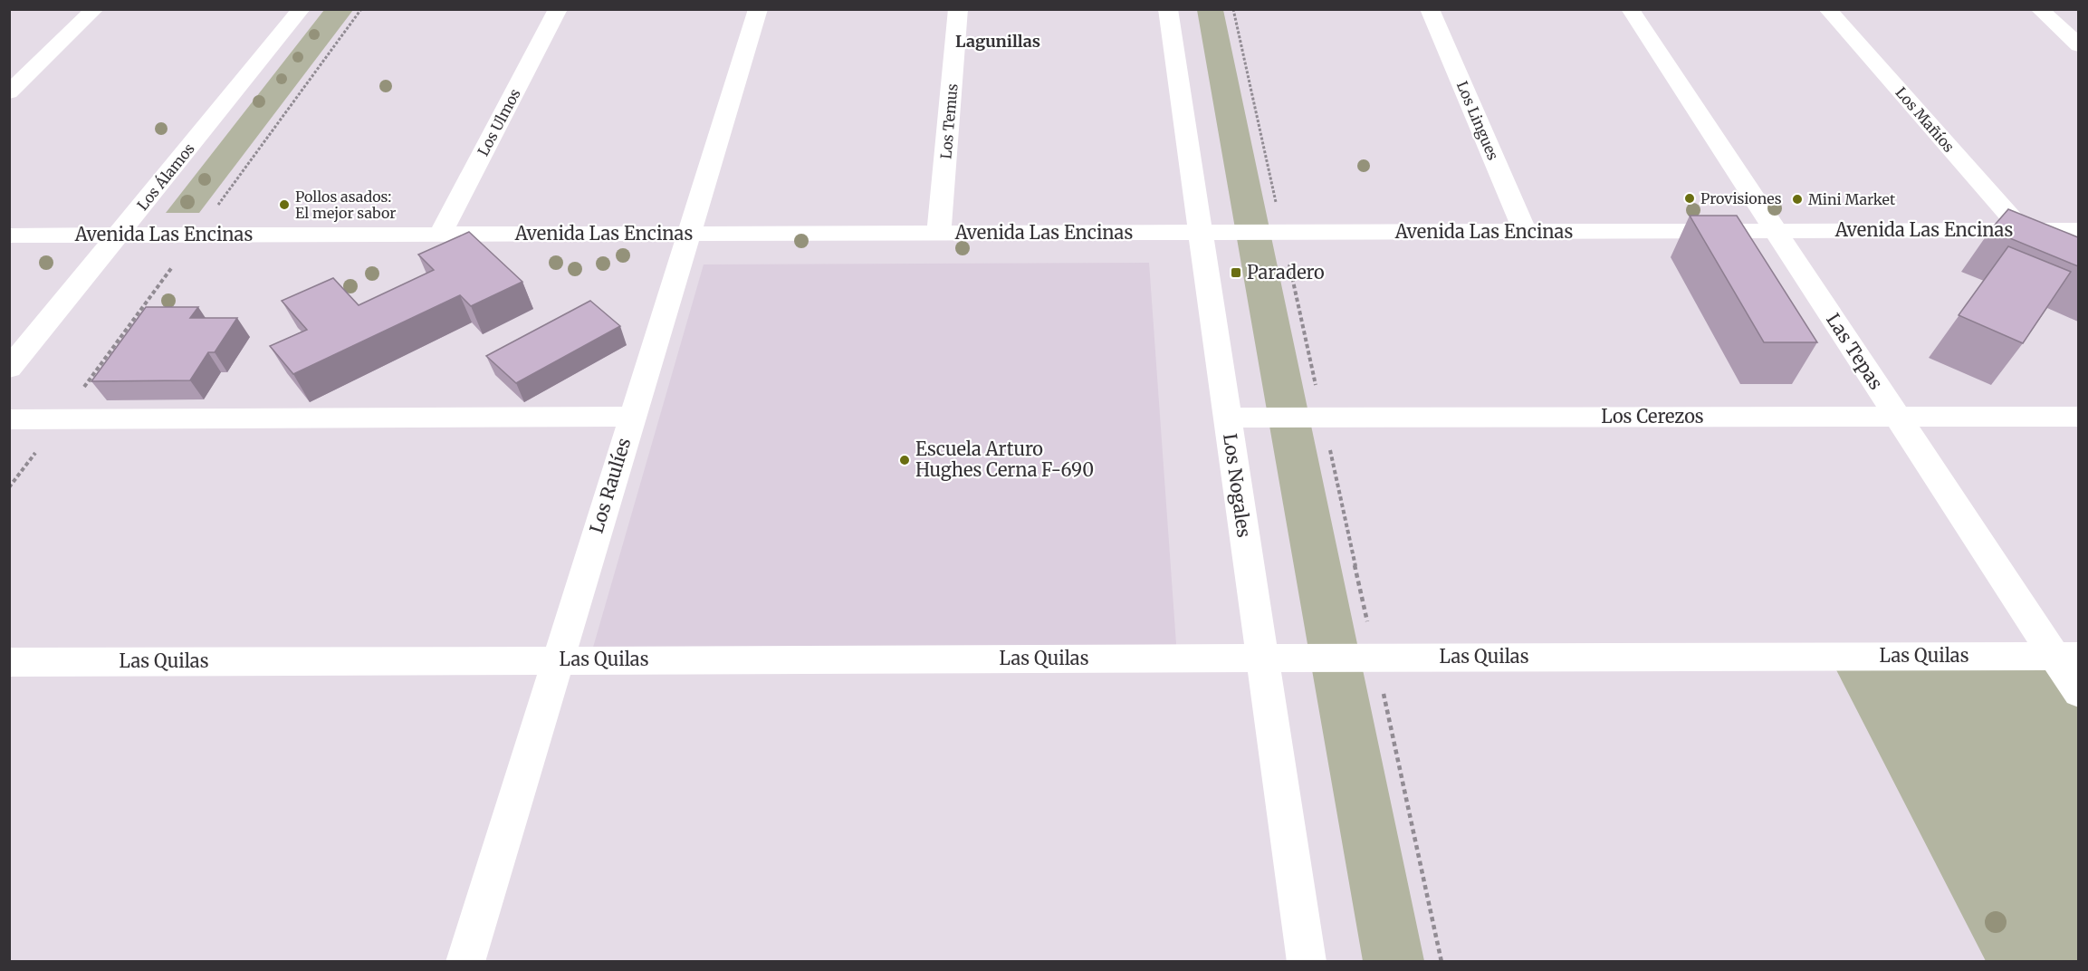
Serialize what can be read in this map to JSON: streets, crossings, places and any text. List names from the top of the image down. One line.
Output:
{"streets":{"street":["Los Mañíos","Los Lingues","Los Temus","Los Ulmos","Los Álamos","Avenida Las Encinas","Las Tepas","Los Cerezos","Los Raulíes","Los Nogales","Las Quilas"]},"crossings":[["Los Mañíos","Avenida Las Encinas"],["Los Lingues","Avenida Las Encinas"],["Los Temus","Avenida Las Encinas"],["Los Ulmos","Avenida Las Encinas"],["Los Álamos","Avenida Las Encinas"],["Avenida Las Encinas","Las Tepas"],["Avenida Las Encinas","Los Raulíes"],["Avenida Las Encinas","Los Nogales"],["Las Tepas","Los Cerezos"],["Las Tepas","Las Quilas"],["Los Cerezos","Los Nogales"],["Los Raulíes","Las Quilas"],["Los Nogales","Las Quilas"]],"districts":["Lagunillas"],"places":{"other":["Provisiones","Mini Market","Pollos asados: El mejor sabor","Escuela Arturo Hughes Cerna F-690"],"transit":["Paradero"]}}
